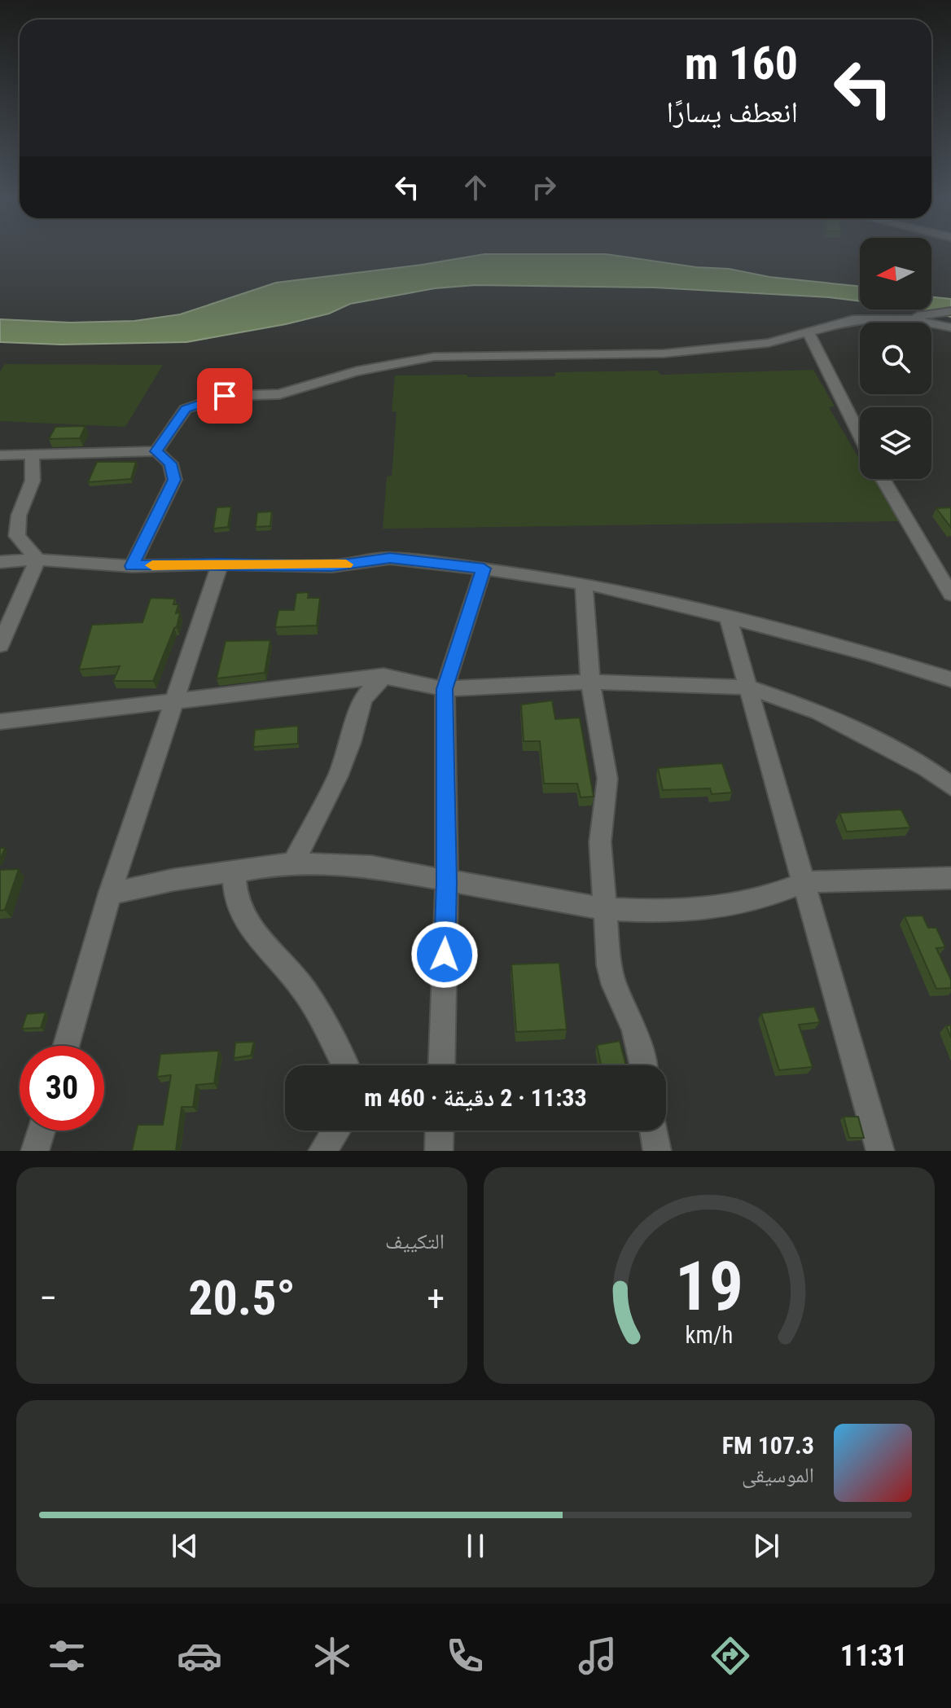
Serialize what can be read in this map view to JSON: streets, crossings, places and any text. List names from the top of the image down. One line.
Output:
{"north":"left","page":{"turn":["160 m","انعطف يسارًا"],"limit":"30","trip":"11:33 · 2 دقيقة · 460 m","tile":"التكييف","heat":["−","20.5°","+"],"song":["107.3 FM","الموسيقى"],"tabs":"11:31","gauge":["19","km/h"]}}
